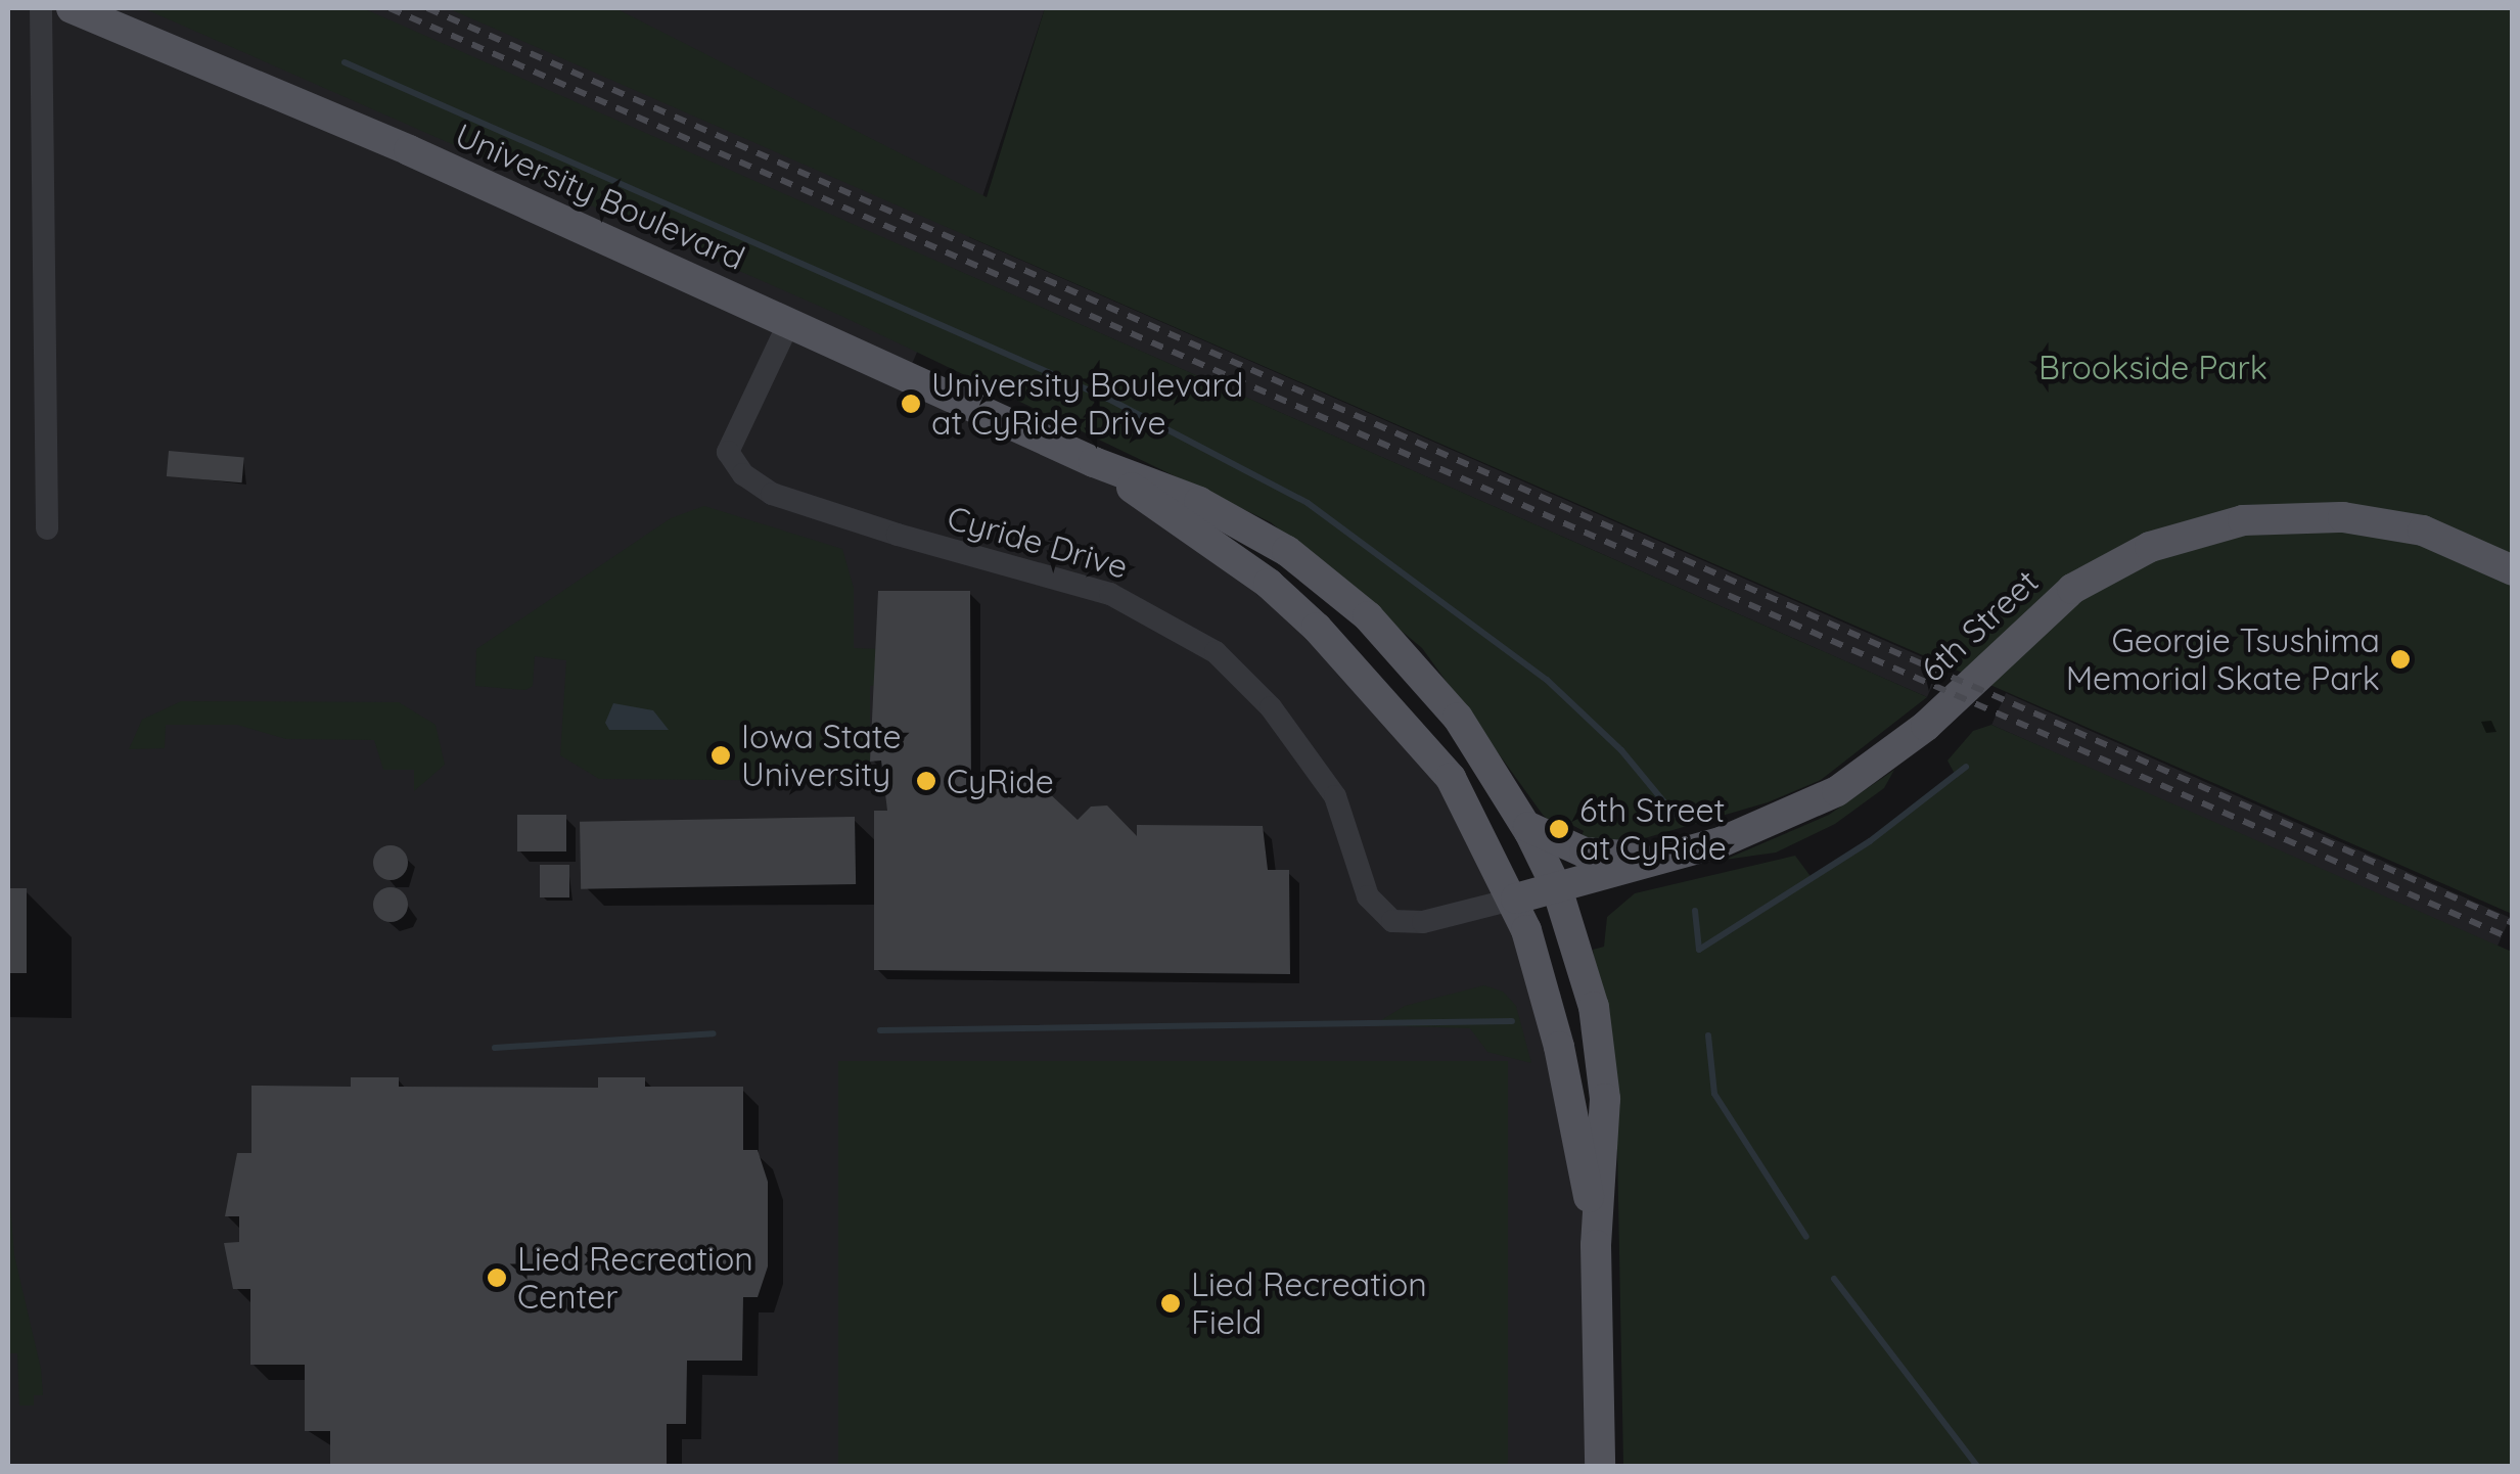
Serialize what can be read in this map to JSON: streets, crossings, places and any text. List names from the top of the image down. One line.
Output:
{"streets":{"main road":["University Boulevard","6th Street"],"street":["Cyride Drive"]},"crossings":[["University Boulevard","Cyride Drive"],["University Boulevard","6th Street"],["Cyride Drive","6th Street"]],"parks":["Brookside Park"],"places":["University Boulevard at CyRide Drive","Georgie Tsushima Memorial Skate Park","Iowa State University","CyRide","6th Street at CyRide","Lied Recreation Center","Lied Recreation Field"]}
